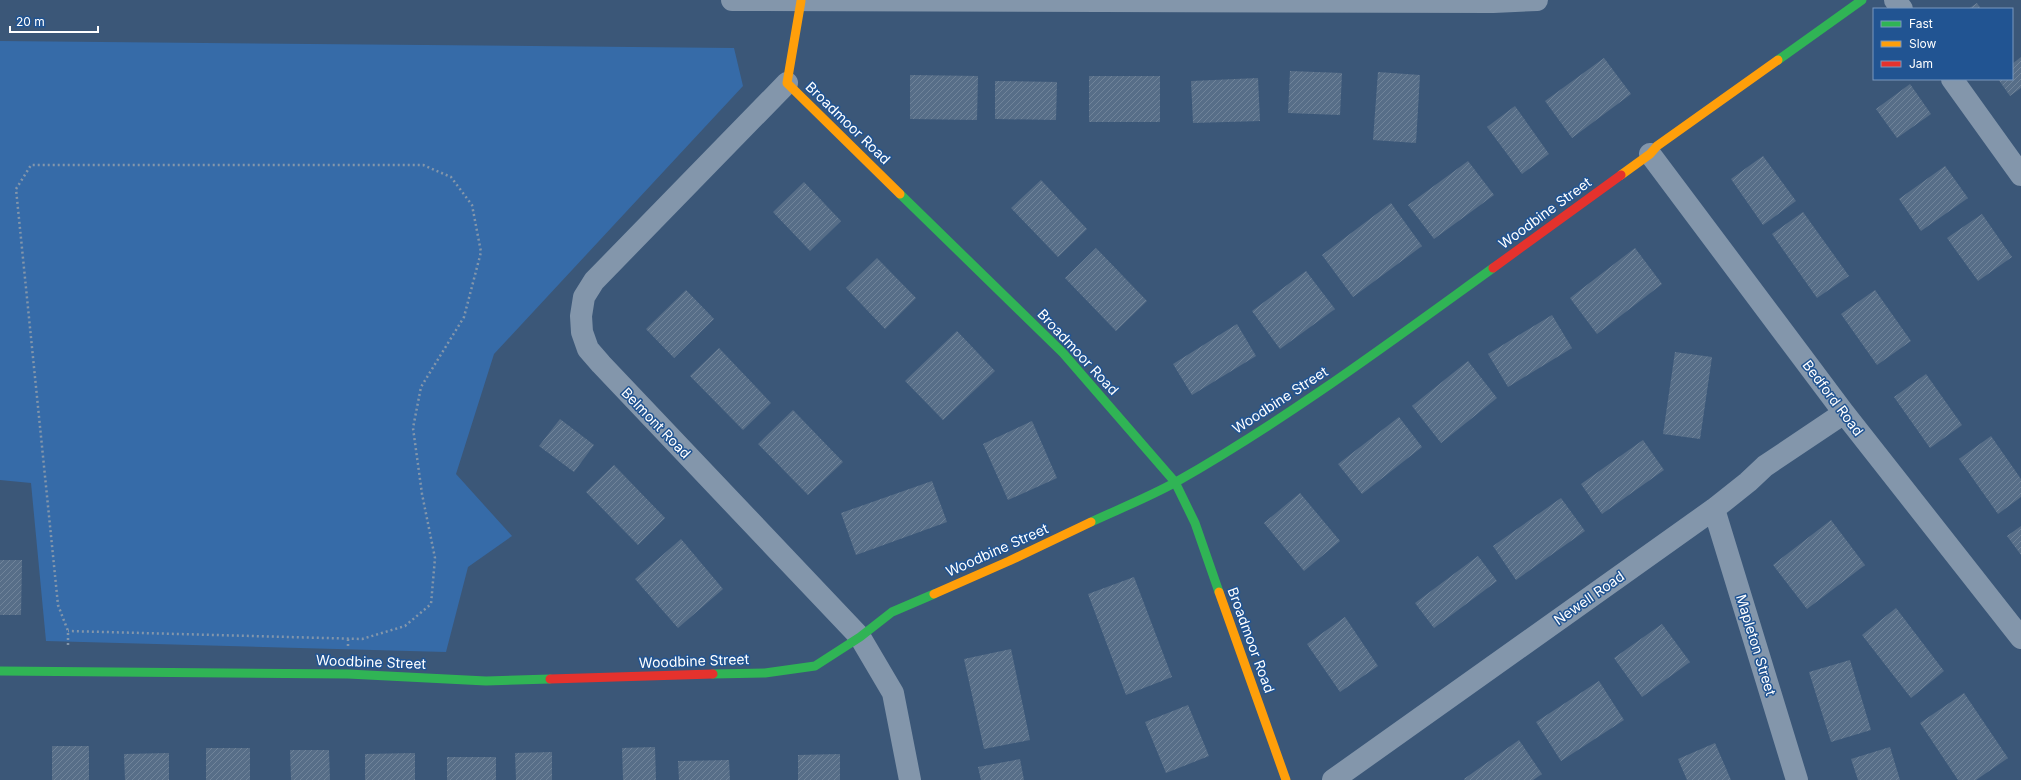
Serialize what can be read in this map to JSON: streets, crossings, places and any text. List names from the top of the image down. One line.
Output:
{"streets":{"street":["Broadmoor Road","Woodbine Street","Bedford Road","Belmont Road","Newell Road","Mapleton Street"]},"crossings":[["Broadmoor Road","Woodbine Street"],["Broadmoor Road","Belmont Road"],["Woodbine Street","Bedford Road"],["Woodbine Street","Belmont Road"],["Bedford Road","Newell Road"],["Newell Road","Mapleton Street"]],"legend":["Fast","Slow","Jam"],"scale_bar":"20 m"}
